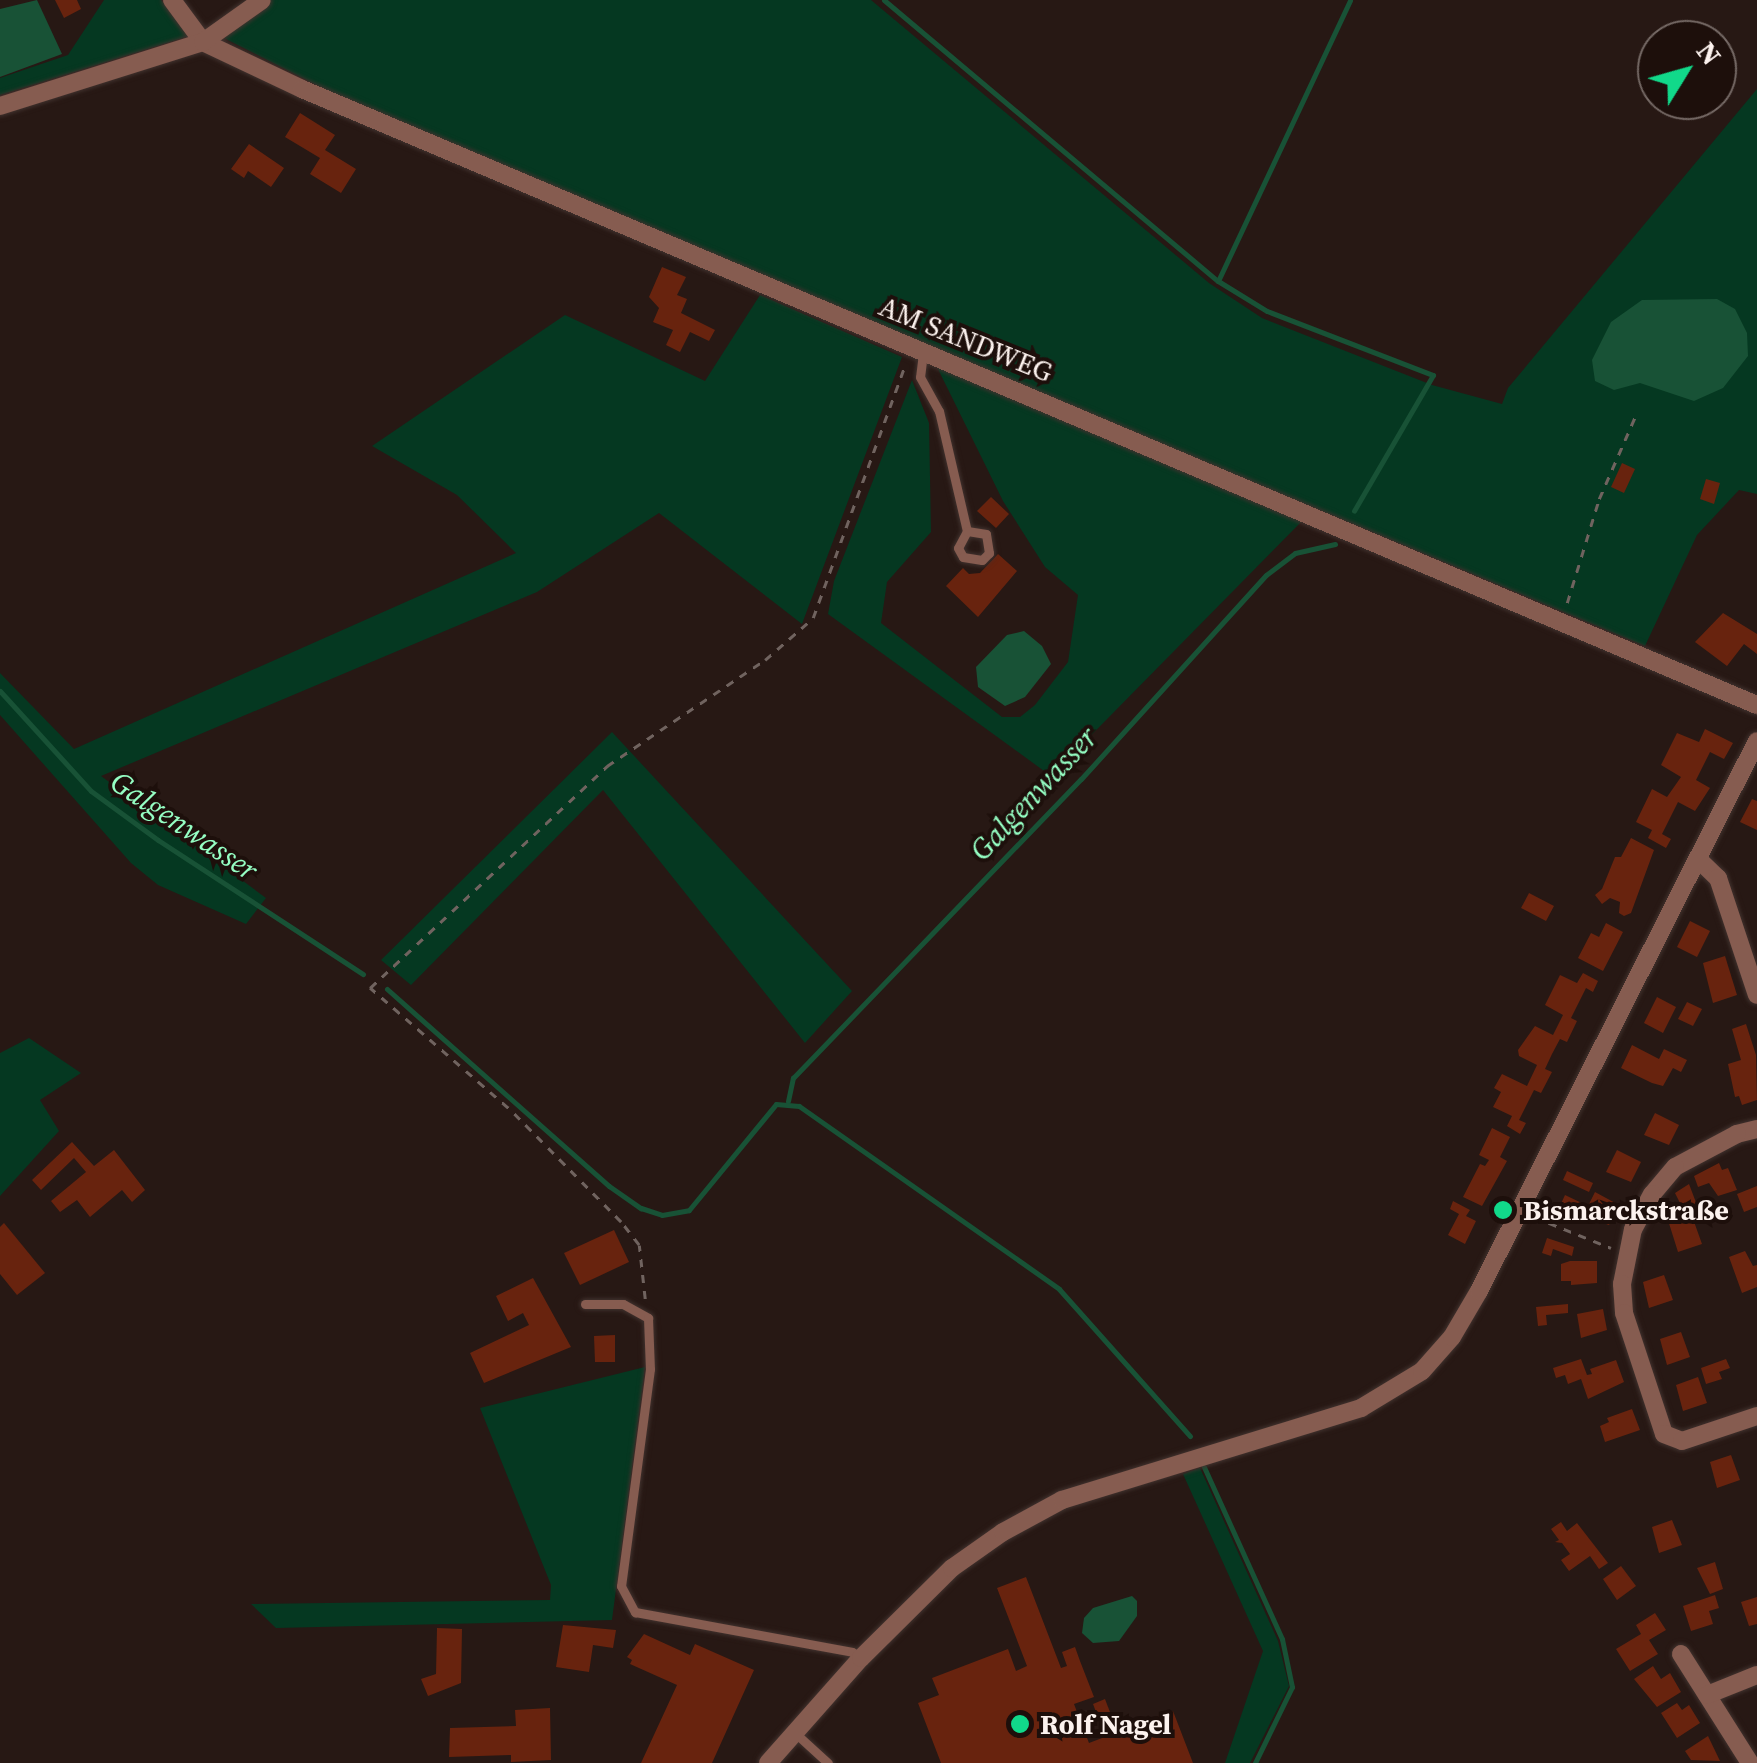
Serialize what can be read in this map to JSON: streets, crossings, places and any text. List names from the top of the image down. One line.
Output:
{"streets":{"street":["AM SANDWEG"]},"water":["Galgenwasser"],"places":["Bismarckstraße","Rolf Nagel"],"north":"top right"}
